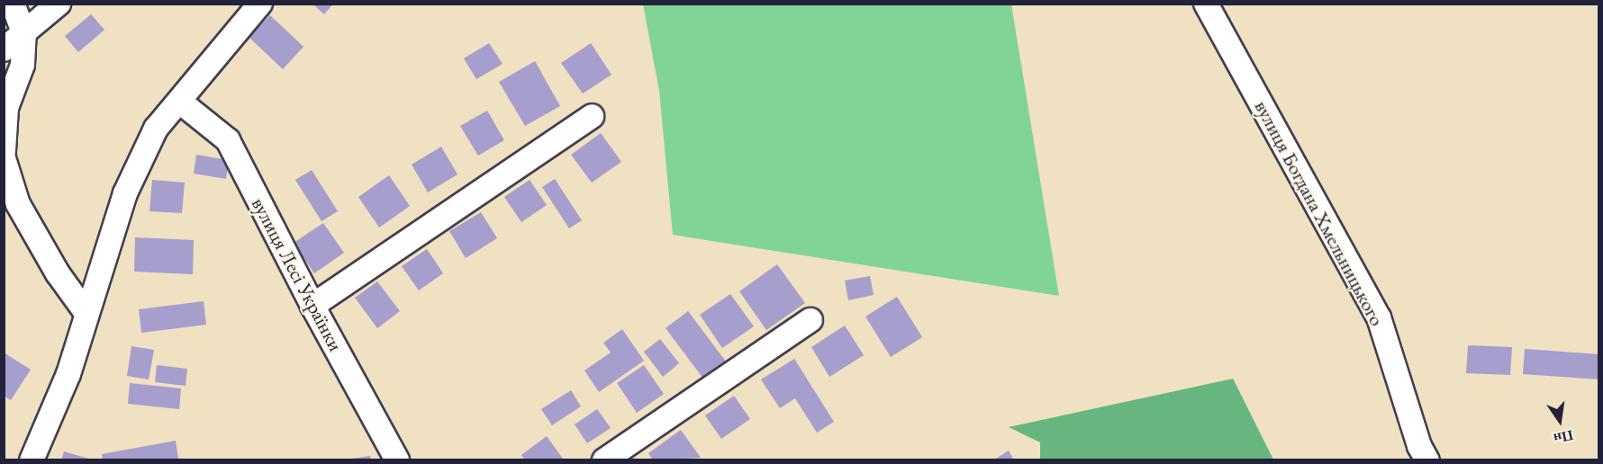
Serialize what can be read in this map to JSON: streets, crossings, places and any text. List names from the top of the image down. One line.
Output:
{"streets":{"street":["вулиця Богдана Хмельницького","вулиця Лесі Українки"]},"north":"bottom"}
